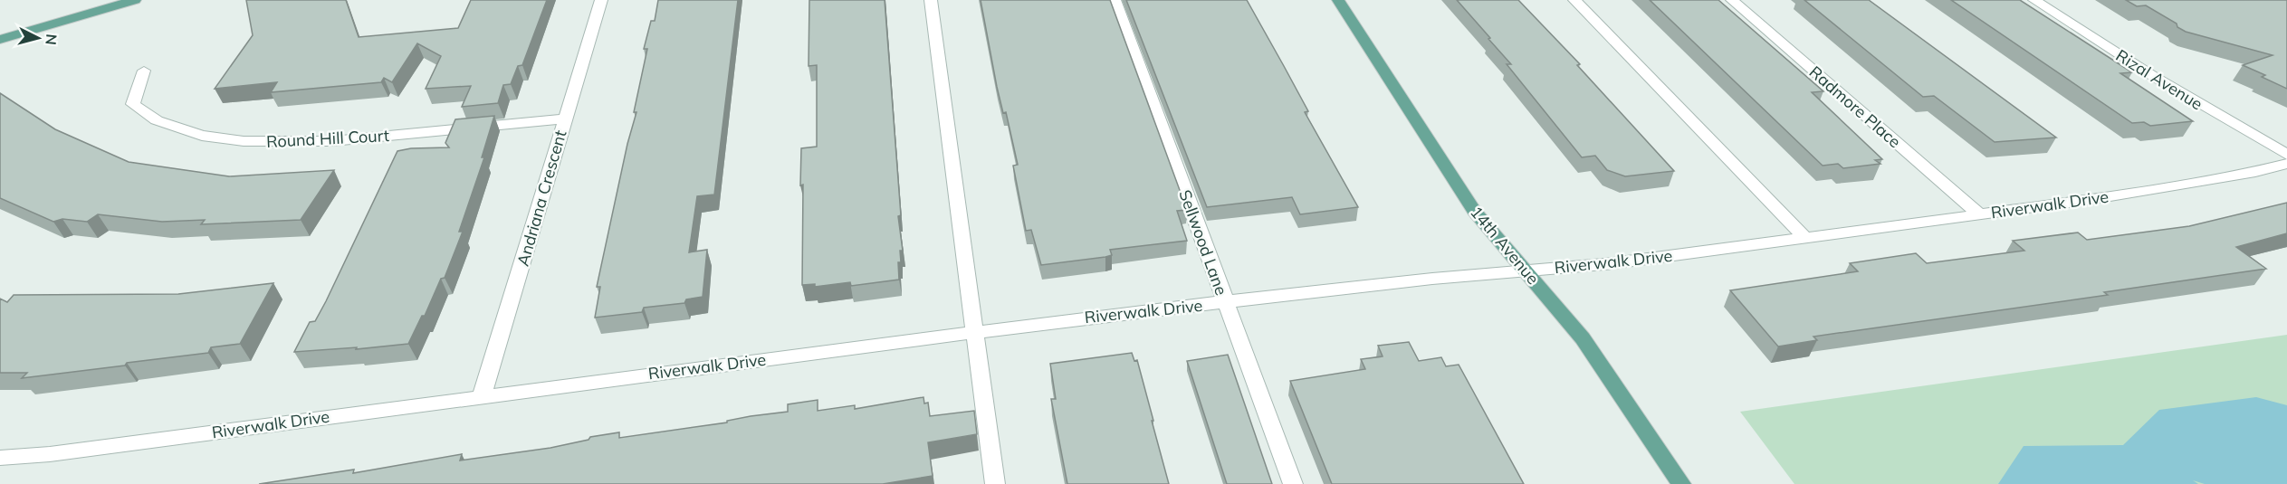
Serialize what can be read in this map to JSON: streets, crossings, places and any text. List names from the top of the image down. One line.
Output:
{"streets":{"main road":["14th Avenue"],"street":["Rizal Avenue","Radmore Place","Round Hill Court","Andriana Crescent","Riverwalk Drive","Sellwood Lane"]},"crossings":[["Radmore Place","Riverwalk Drive"],["Round Hill Court","Andriana Crescent"],["Andriana Crescent","Riverwalk Drive"],["Riverwalk Drive","Sellwood Lane"],["Riverwalk Drive","14th Avenue"]],"north":"right"}
